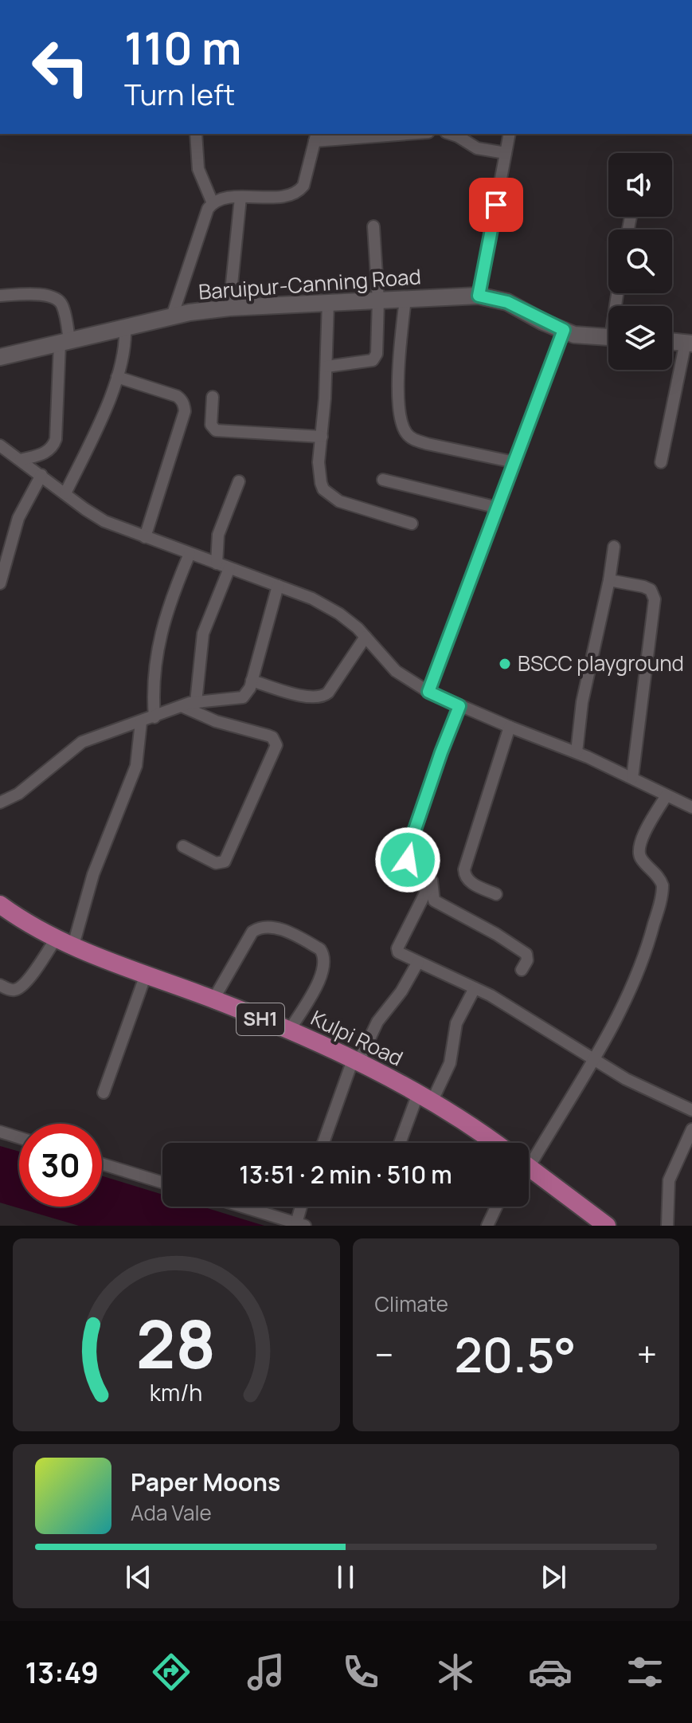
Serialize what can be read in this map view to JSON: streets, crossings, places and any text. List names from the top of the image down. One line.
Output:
{"streets":{"main road":["Baruipur-Canning Road","SH1","Kulpi Road"]},"places":["BSCC playground"],"page":{"turn":["110 m","Turn left"],"limit":"30","trip":"13:51 · 2 min · 510 m","tile":"Climate","heat":["−","20.5°","+"],"song":["Paper Moons","Ada Vale"],"tabs":"13:49","gauge":["28","km/h"]}}
